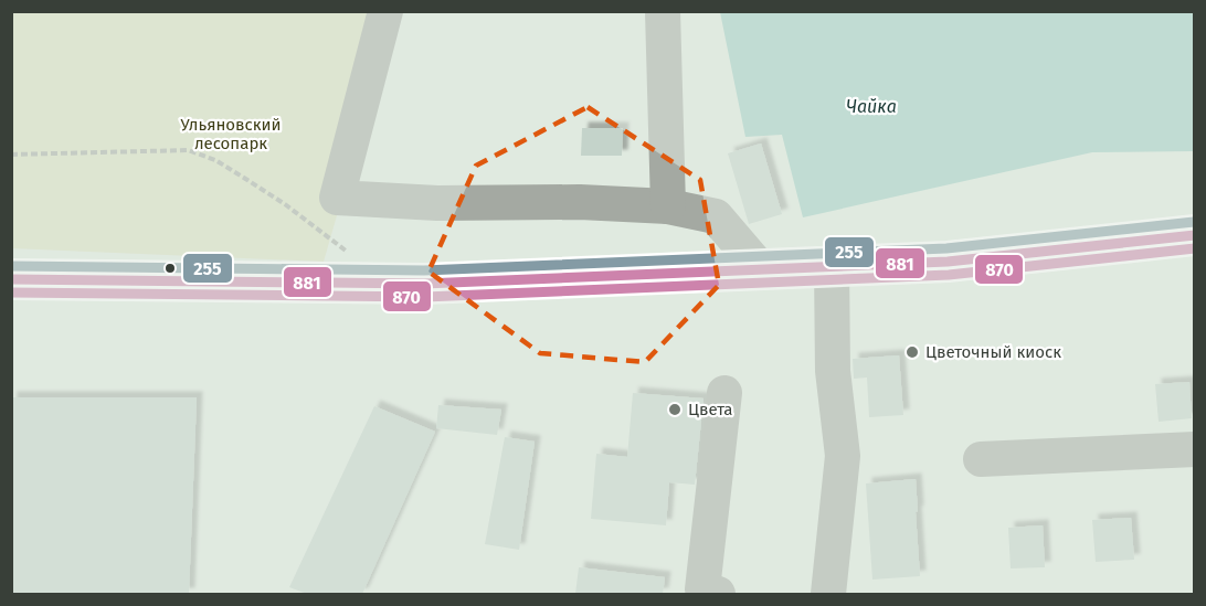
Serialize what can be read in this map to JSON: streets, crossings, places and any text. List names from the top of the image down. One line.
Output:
{"water":["Чайка"],"parks":["Ульяновский лесопарк"],"places":["Цветочный киоск","Цвета"],"lines":["transit line 255","transit line 881","transit line 870"]}
